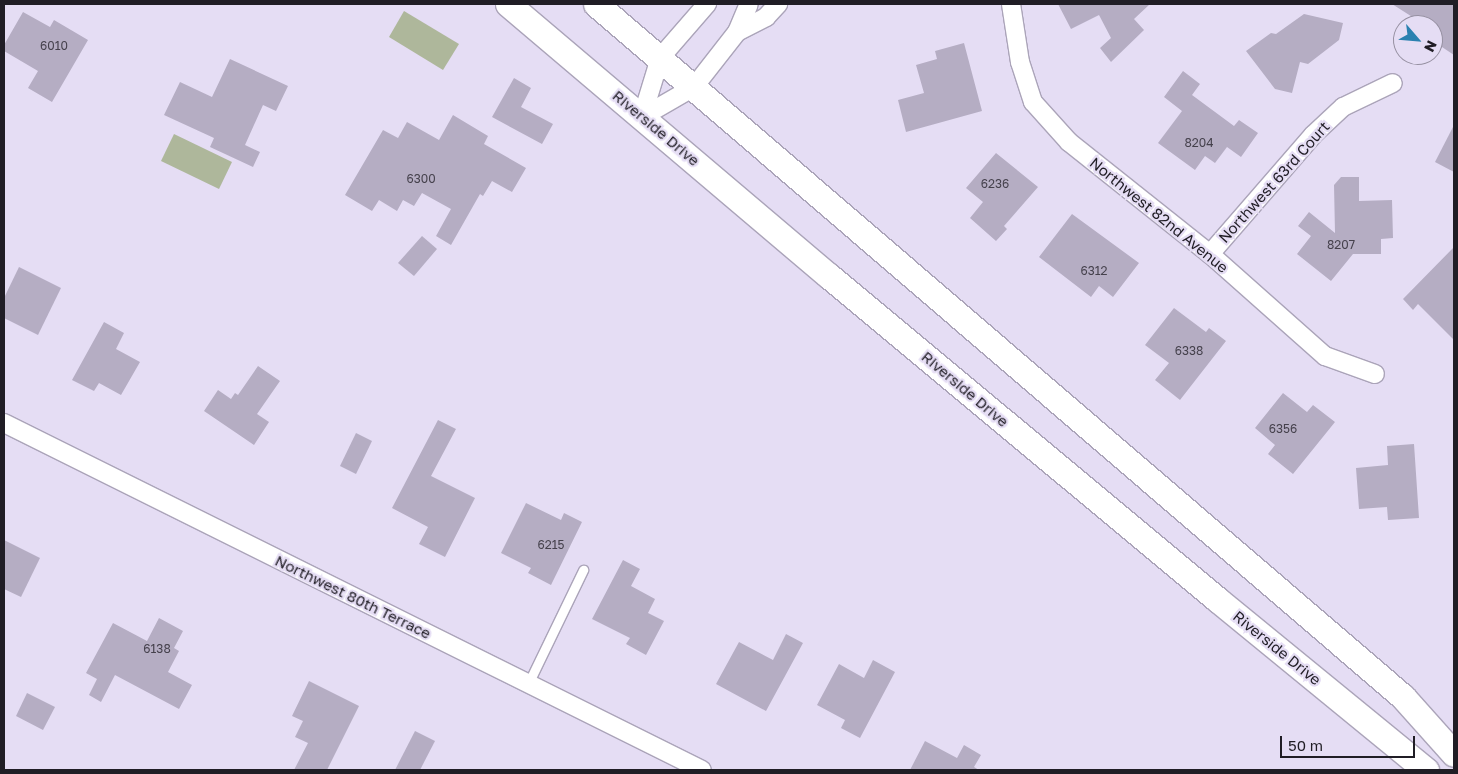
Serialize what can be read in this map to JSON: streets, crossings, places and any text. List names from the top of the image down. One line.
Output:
{"streets":{"street":["Riverside Drive","Northwest 63rd Court","Northwest 82nd Avenue","Northwest 80th Terrace"]},"crossings":[["Northwest 63rd Court","Northwest 82nd Avenue"]],"house_numbers":["6010","8204","6300","6236","8207","6312","6338","6356","6215","6138"],"scale_bar":"50 m","north":"bottom right"}
